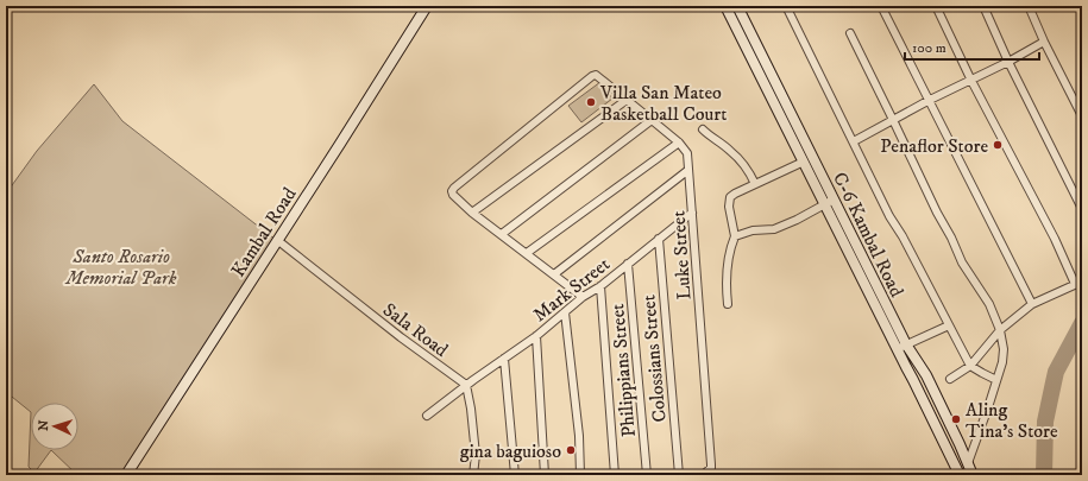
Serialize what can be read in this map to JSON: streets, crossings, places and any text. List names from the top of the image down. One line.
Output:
{"streets":{"main road":["Kambal Road","C-6 Kambal Road"],"street":["Luke Street","Mark Street","Sala Road","Colossians Street","Philippians Street"]},"crossings":[["Kambal Road","Sala Road"],["Luke Street","Mark Street"],["Mark Street","Sala Road"],["Mark Street","Colossians Street"],["Mark Street","Philippians Street"]],"parks":["Santo Rosario Memorial Park"],"places":["Villa San Mateo Basketball Court","Penaflor Store","Aling Tina's Store","gina baguioso"],"scale_bar":"100 m","north":"left"}
